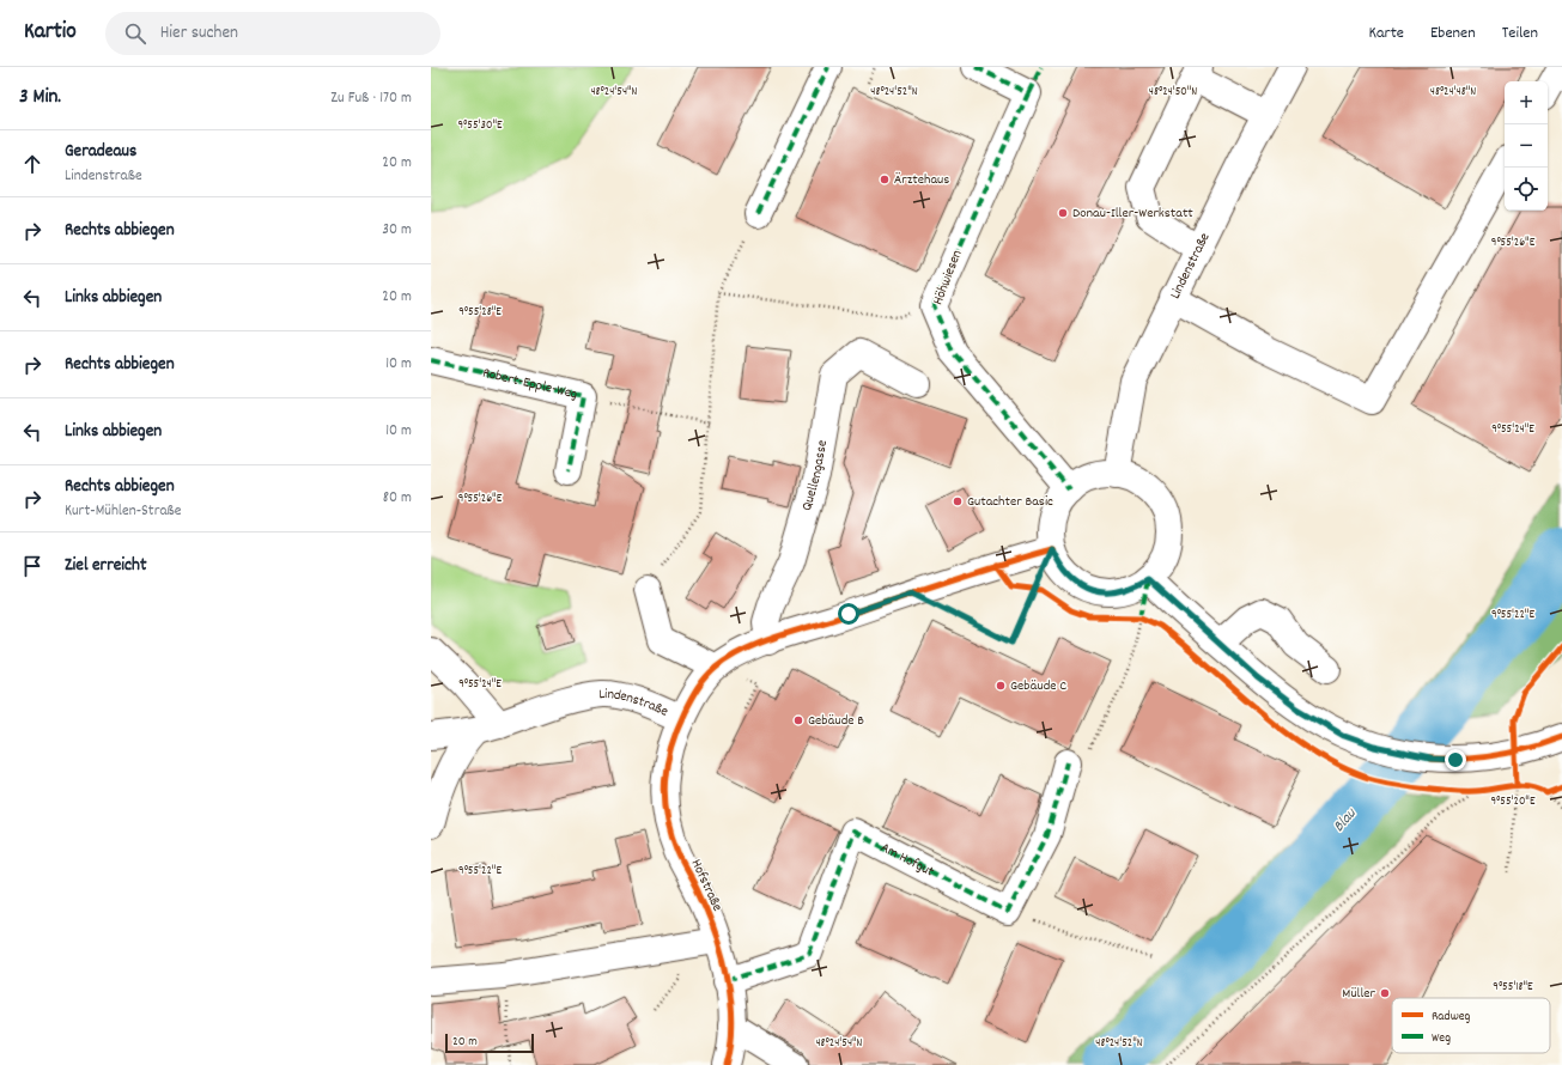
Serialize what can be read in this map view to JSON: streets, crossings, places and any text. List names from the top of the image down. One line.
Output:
{"streets":{"street":["Lindenstraße","Höhwiesen","Robert-Epple-Weg","Quellengasse","Am Hofgut","Hofstraße"]},"crossings":[["Lindenstraße","Höhwiesen"],["Lindenstraße","Quellengasse"],["Lindenstraße","Hofstraße"],["Am Hofgut","Hofstraße"]],"water":["Blau"],"places":["Ärztehaus","Donau-Iller-Werkstatt","Gutachter Basic","Gebäude C","Gebäude B","Müller"],"legend":["Radweg","Weg"],"scale_bar":"20 m","page":{"header":"Kartio","search":"Hier suchen","nav":["Karte","Ebenen","Teilen"],"heading":["3 Min.","Zu Fuß · 170 m"],"map_buttons":["+","−"],"list":[["Geradeaus","Lindenstraße","20 m"],["Rechts abbiegen","30 m"],["Links abbiegen","20 m"],["Rechts abbiegen","10 m"],["Links abbiegen","10 m"],["Rechts abbiegen","Kurt-Mühlen-Straße","80 m"],"Ziel erreicht"],"scale":"20 m"},"coordinates":["48°24'54\"N","48°24'52\"N","48°24'50\"N","48°24'48\"N","9°55'30\"E","9°55'26\"E","9°55'28\"E","9°55'24\"E","9°55'22\"E","9°55'20\"E","9°55'18\"E"]}
